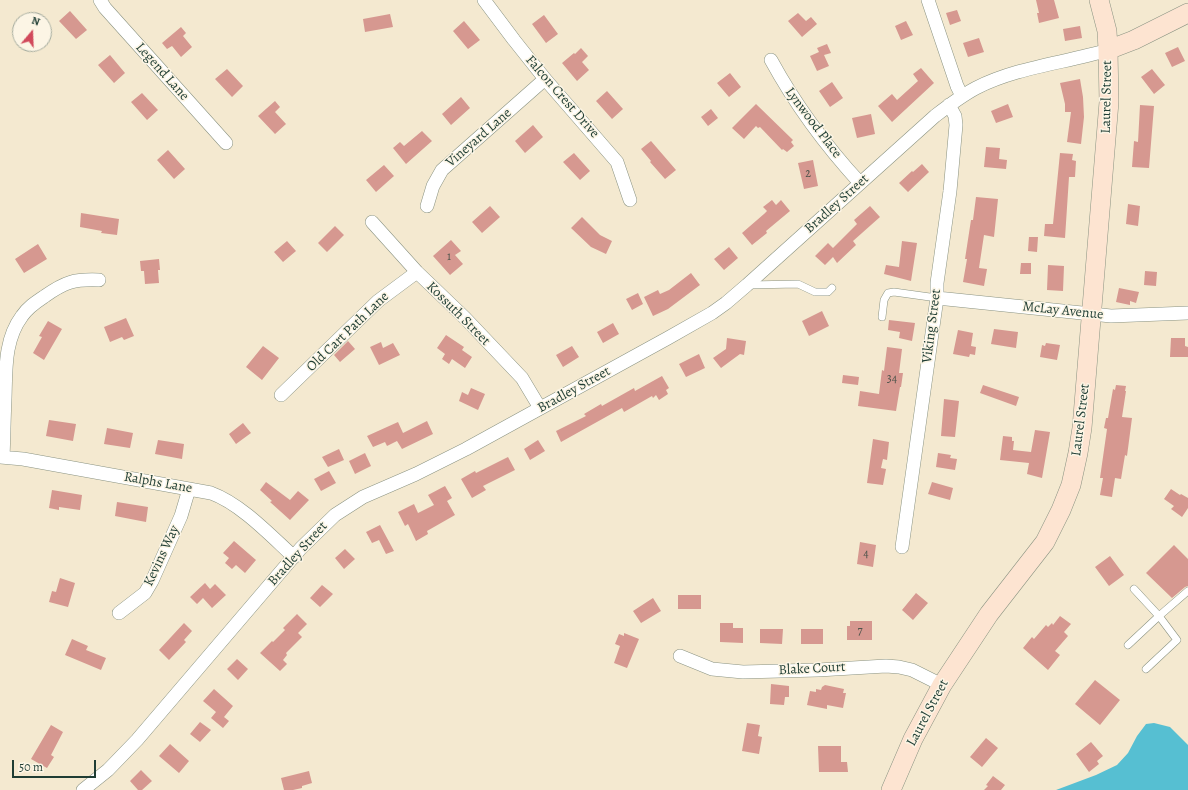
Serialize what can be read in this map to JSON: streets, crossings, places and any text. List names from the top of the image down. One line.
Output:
{"streets":{"street":["Legend Lane","Falcon Crest Drive","Laurel Street","Lynwood Place","Vineyard Lane","Bradley Street","McLay Avenue","Kossuth Street","Viking Street","Old Cart Path Lane","Ralphs Lane","Kevins Way","Blake Court"]},"crossings":[["Falcon Crest Drive","Vineyard Lane"],["Laurel Street","Bradley Street"],["Laurel Street","McLay Avenue"],["Laurel Street","Blake Court"],["Lynwood Place","Bradley Street"],["Bradley Street","Kossuth Street"],["Bradley Street","Viking Street"],["Bradley Street","Ralphs Lane"],["McLay Avenue","Viking Street"],["Kossuth Street","Old Cart Path Lane"],["Ralphs Lane","Kevins Way"]],"house_numbers":["2","1","34","4","7"],"scale_bar":"50 m","north":"top"}
